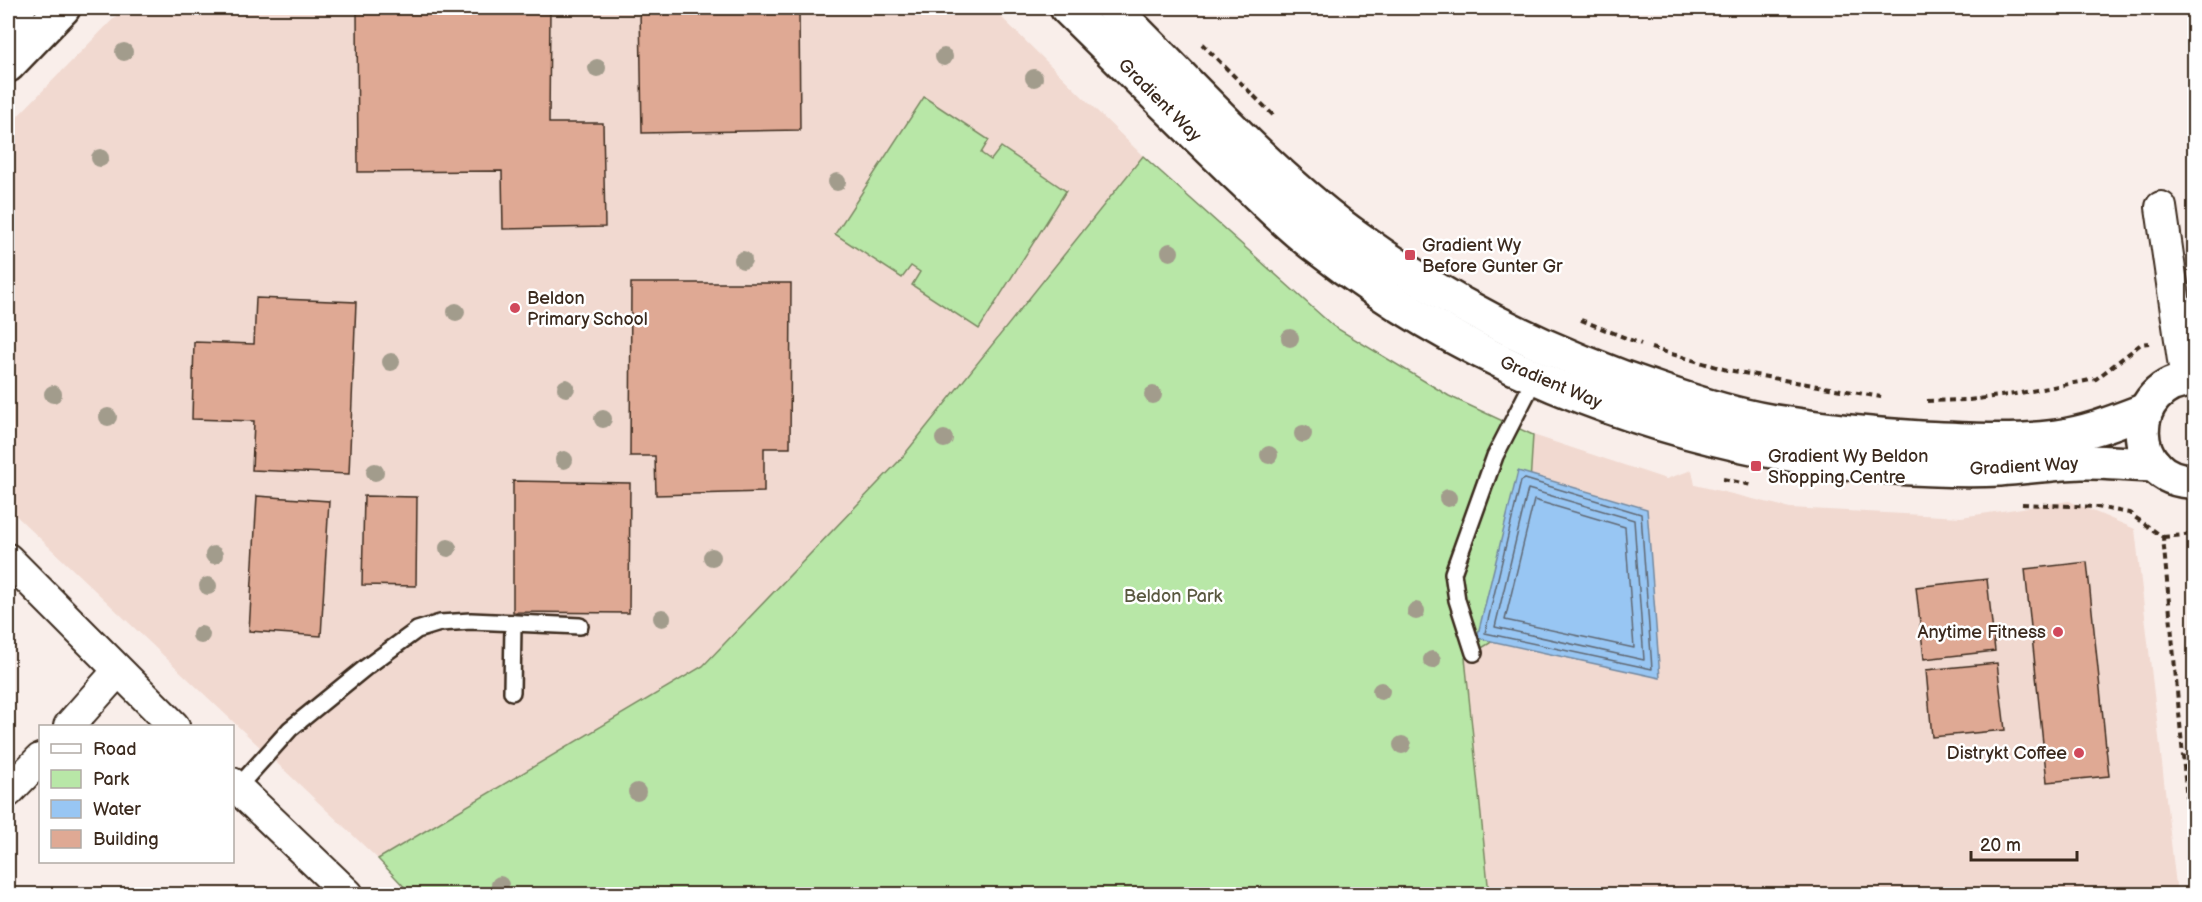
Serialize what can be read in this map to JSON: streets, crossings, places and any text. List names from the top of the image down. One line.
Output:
{"streets":{"street":["Gradient Way"]},"parks":["Beldon Park"],"places":{"transit":["Gradient Wy Before Gunter Gr","Gradient Wy Beldon Shopping Centre"],"other":["Beldon Primary School","Anytime Fitness","Distrykt Coffee"]},"legend":["Road","Park","Water","Building"],"scale_bar":"20 m"}
